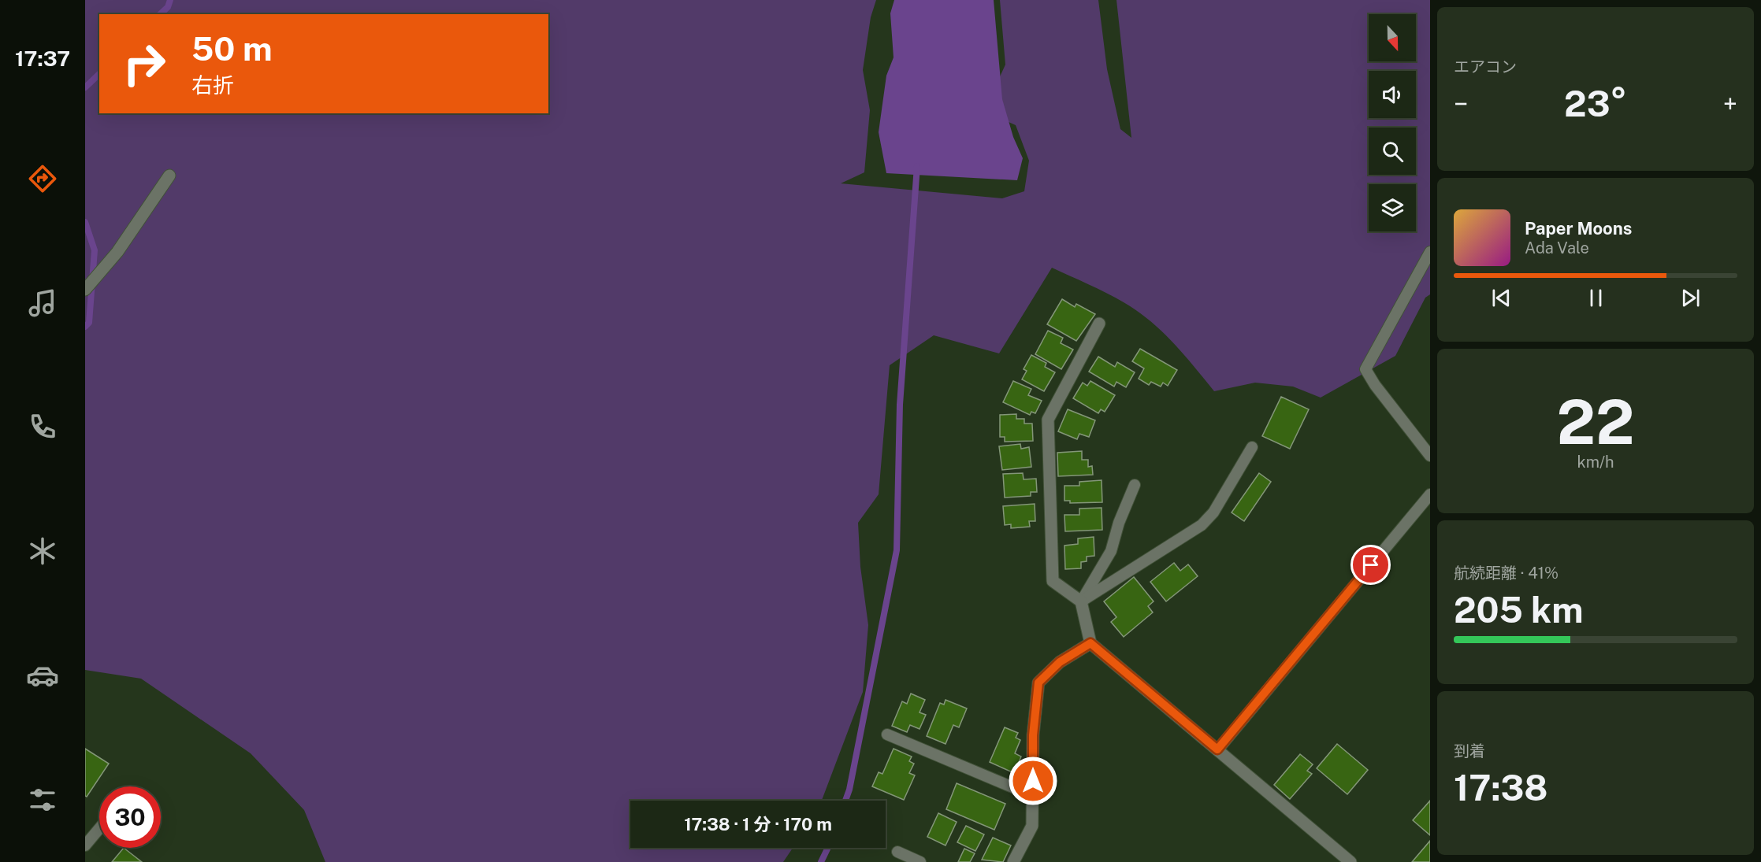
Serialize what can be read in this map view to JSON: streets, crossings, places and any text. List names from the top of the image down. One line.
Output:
{"north":"bottom","page":{"tabs":"17:37","tile":["エアコン",["22","km/h"],["航続距離 · 41%","205 km"],["到着","17:38"]],"turn":["50 m","右折"],"heat":["−","23°","+"],"song":["Paper Moons","Ada Vale"],"limit":"30","trip":"17:38 · 1 分 · 170 m"}}
